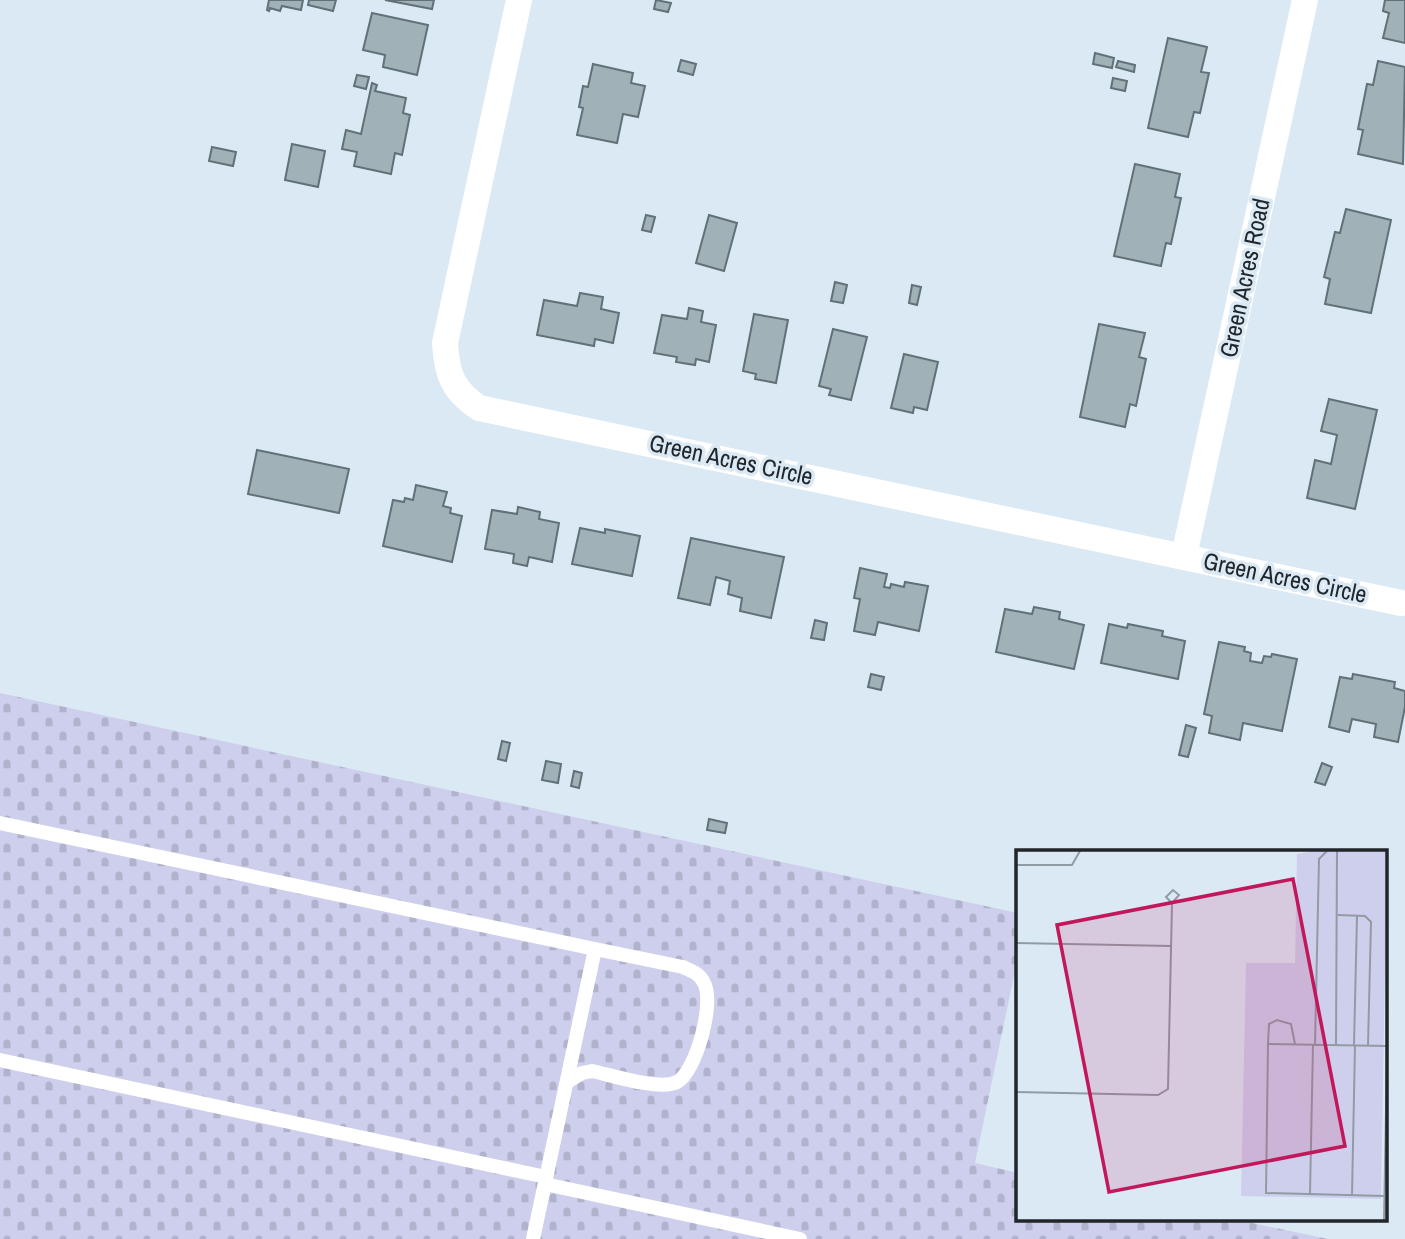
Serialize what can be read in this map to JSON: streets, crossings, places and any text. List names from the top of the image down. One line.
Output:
{"streets":{"street":["Green Acres Road","Green Acres Circle"]},"crossings":[["Green Acres Road","Green Acres Circle"]]}
